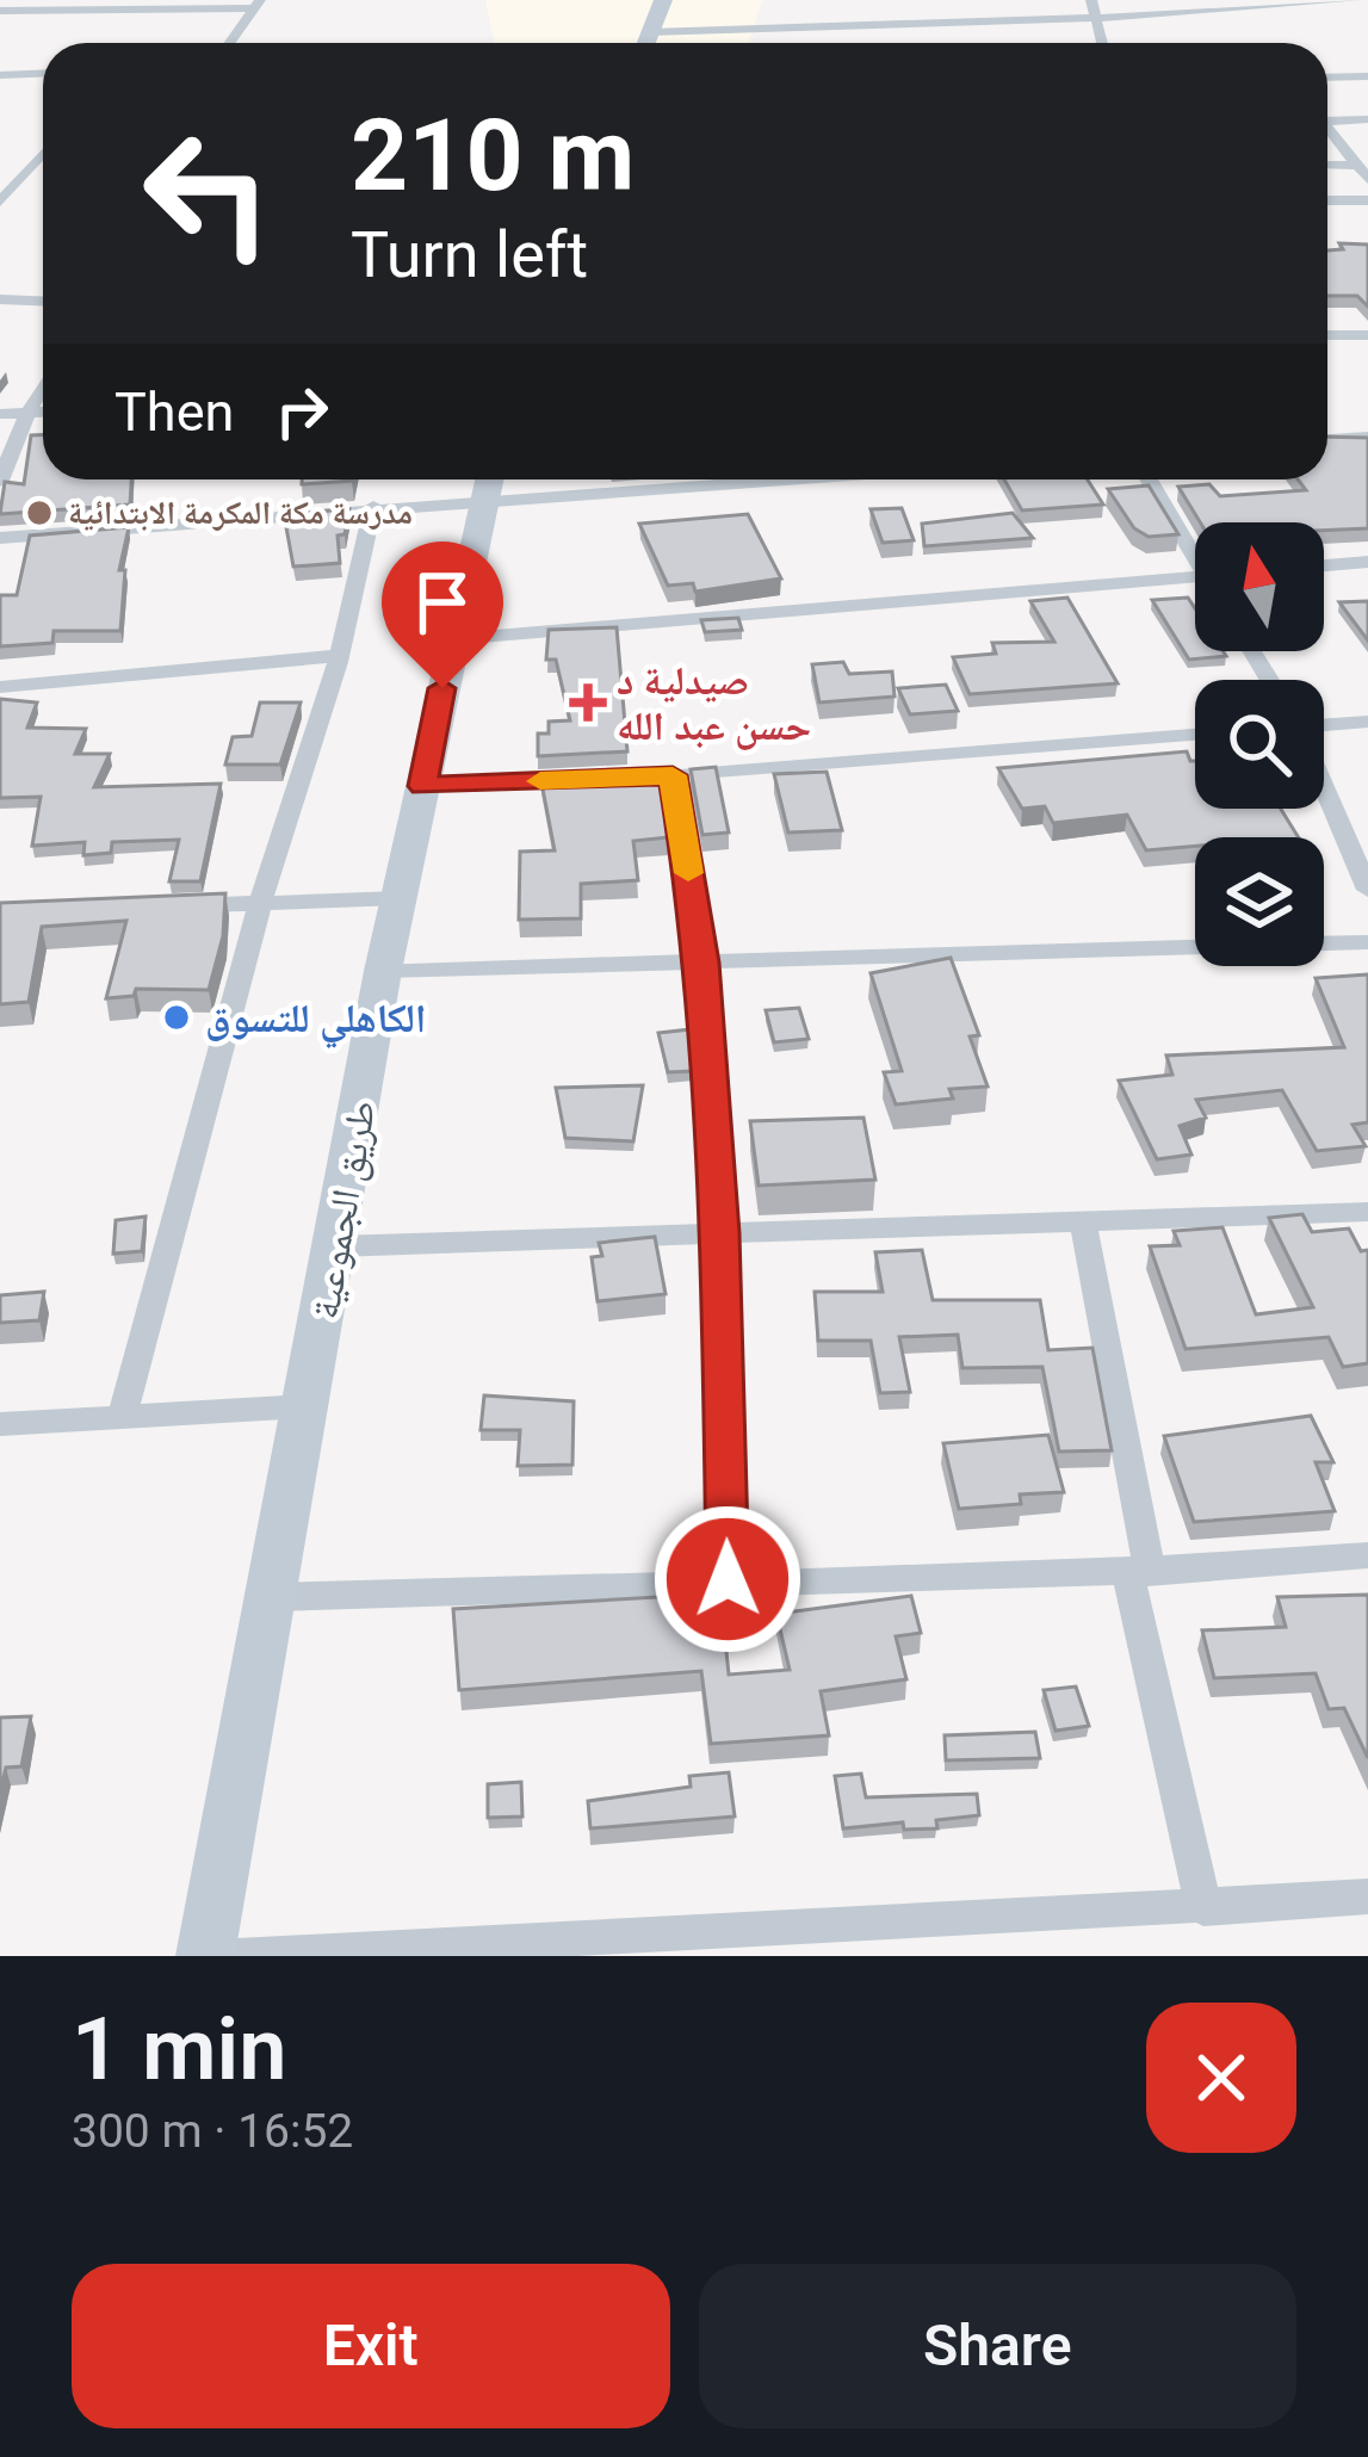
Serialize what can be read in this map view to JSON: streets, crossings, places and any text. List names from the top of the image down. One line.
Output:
{"streets":{"main road":["طريق الجموعية"]},"places":{"other":["مدرسة مكة المكرمة الابتدائية","الكاهلي للتسوق"],"health":["صيدلية د حسن عبد الله"]},"north":"top","page":{"turn":["210 m","Turn left"],"then":"Then","heading":["1 min","300 m · 16:52"],"buttons":["Exit","Share"]}}
